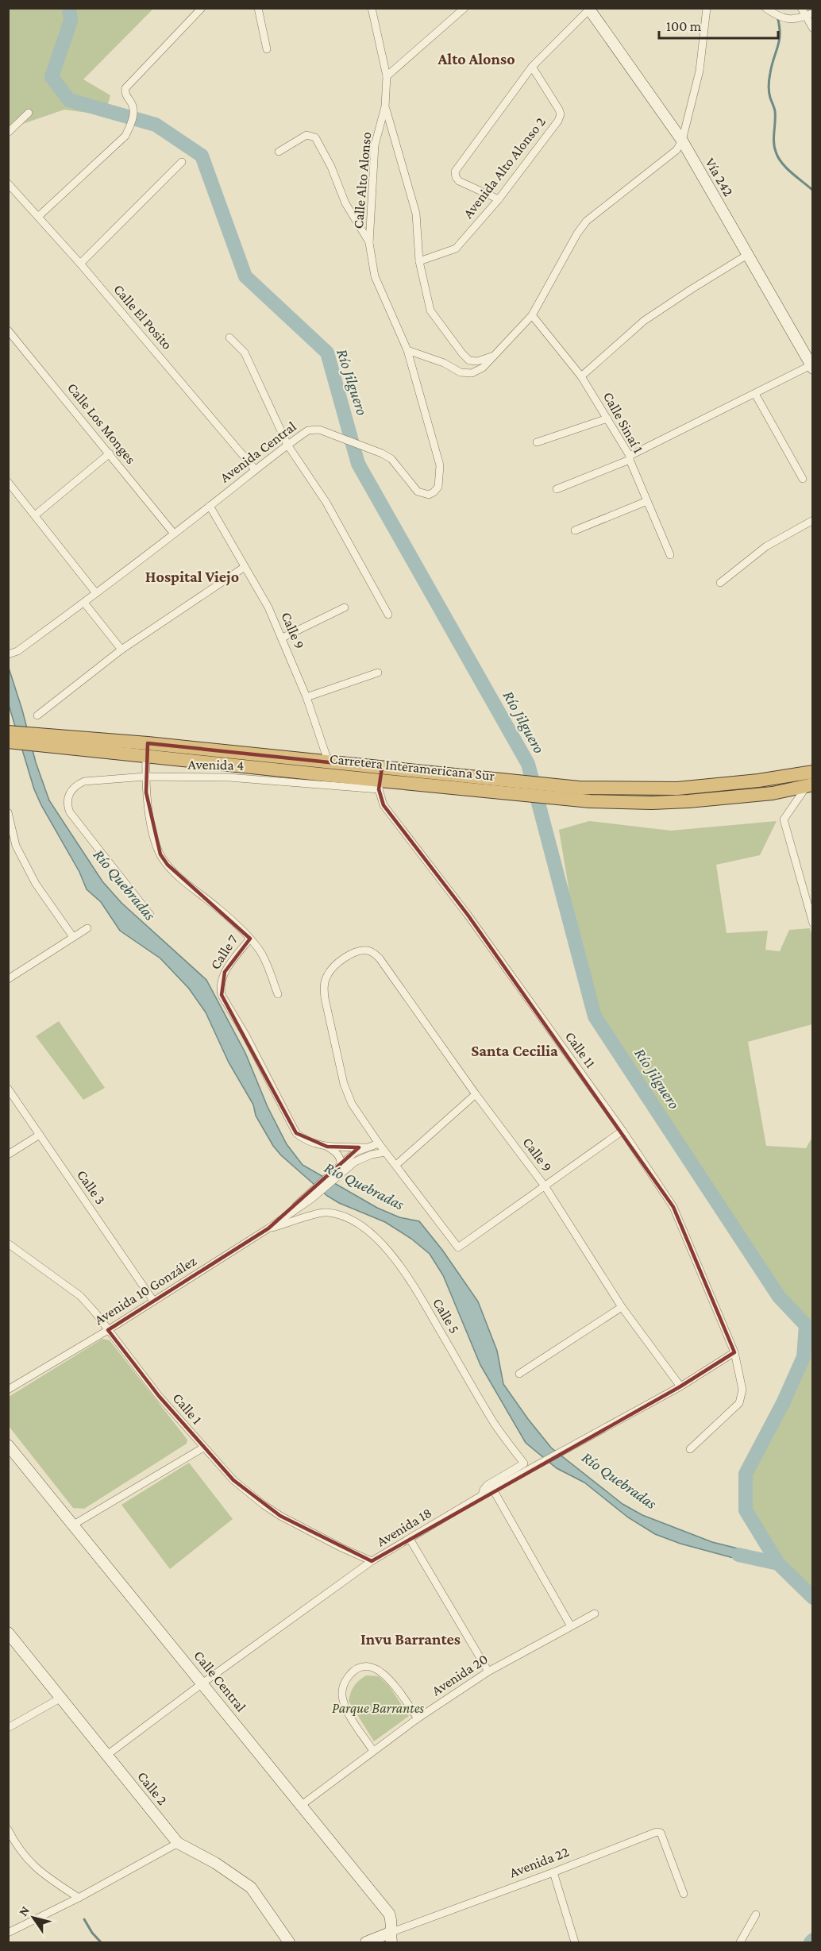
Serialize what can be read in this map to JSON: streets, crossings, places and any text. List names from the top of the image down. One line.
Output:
{"streets":{"highway":["Carretera Interamericana Sur"],"main road":["Vía 242","Calle Central","Calle 2","Avenida 22"],"street":["Avenida Alto Alonso 2","Calle Alto Alonso","Calle El Posito","Calle Sinaí 1","Calle Los Monges","Avenida Central","Calle 9","Avenida 4","Calle 7","Calle 11","Calle 3","Avenida 10 González","Calle 5","Calle 1","Avenida 18","Avenida 20"]},"crossings":[["Calle Alto Alonso","Avenida Central"],["Calle El Posito","Avenida Central"],["Calle Los Monges","Avenida Central"],["Avenida Central","Calle 9"],["Calle 9","Carretera Interamericana Sur"],["Calle 9","Avenida 10 González"],["Calle 9","Avenida 18"],["Avenida 4","Carretera Interamericana Sur"],["Avenida 4","Calle 7"],["Avenida 4","Calle 11"],["Carretera Interamericana Sur","Calle 7"],["Carretera Interamericana Sur","Calle 11"],["Calle 7","Avenida 10 González"],["Calle 11","Avenida 18"],["Calle 3","Avenida 10 González"],["Avenida 10 González","Calle 5"],["Avenida 10 González","Calle 1"],["Calle 5","Avenida 18"],["Calle 1","Avenida 18"],["Avenida 18","Calle Central"],["Avenida 18","Calle 2"],["Avenida 20","Calle Central"],["Calle Central","Avenida 22"]],"districts":["Alto Alonso","Hospital Viejo","Santa Cecilia","Invu Barrantes"],"water":["Río Jilguero","Río Quebradas"],"parks":["Parque Barrantes"],"scale_bar":"100 m","north":"top left"}
